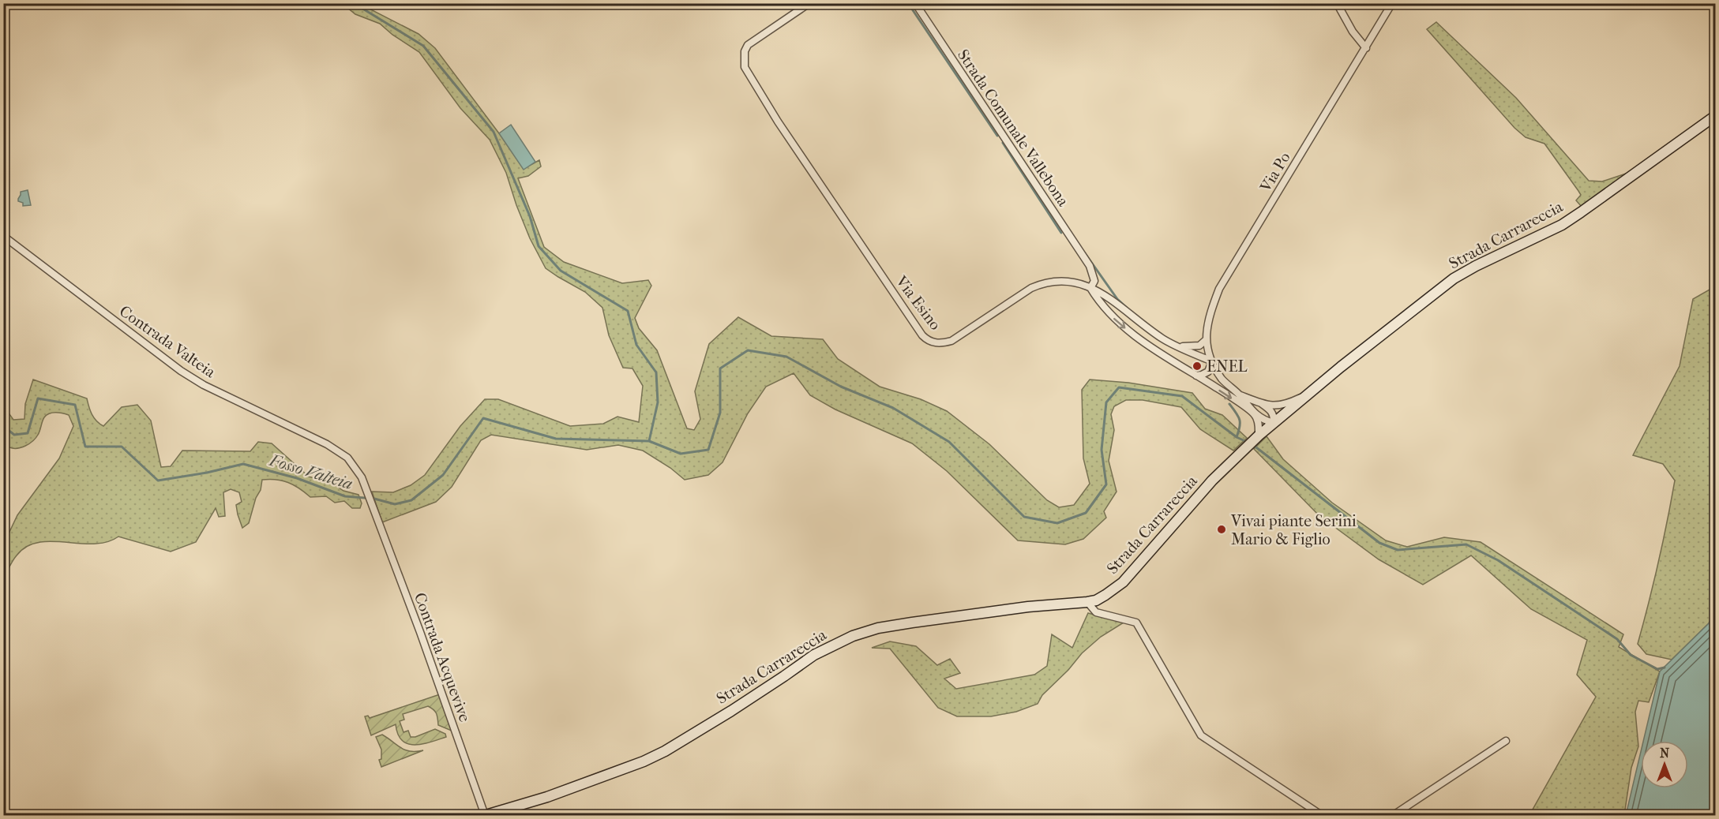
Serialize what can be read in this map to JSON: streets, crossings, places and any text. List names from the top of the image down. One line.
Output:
{"streets":{"main road":["Strada Carrareccia"],"street":["Strada Comunale Vallebona","Via Po","Via Esino","Contrada Valteia","Contrada Acquevive"]},"crossings":[["Strada Comunale Vallebona","Via Esino"],["Via Po","Via Esino"],["Strada Carrareccia","Contrada Acquevive"],["Contrada Valteia","Contrada Acquevive"]],"water":["Fosso Valteia"],"places":["ENEL","Vivai piante Serini Mario & Figlio"],"north":"top"}
